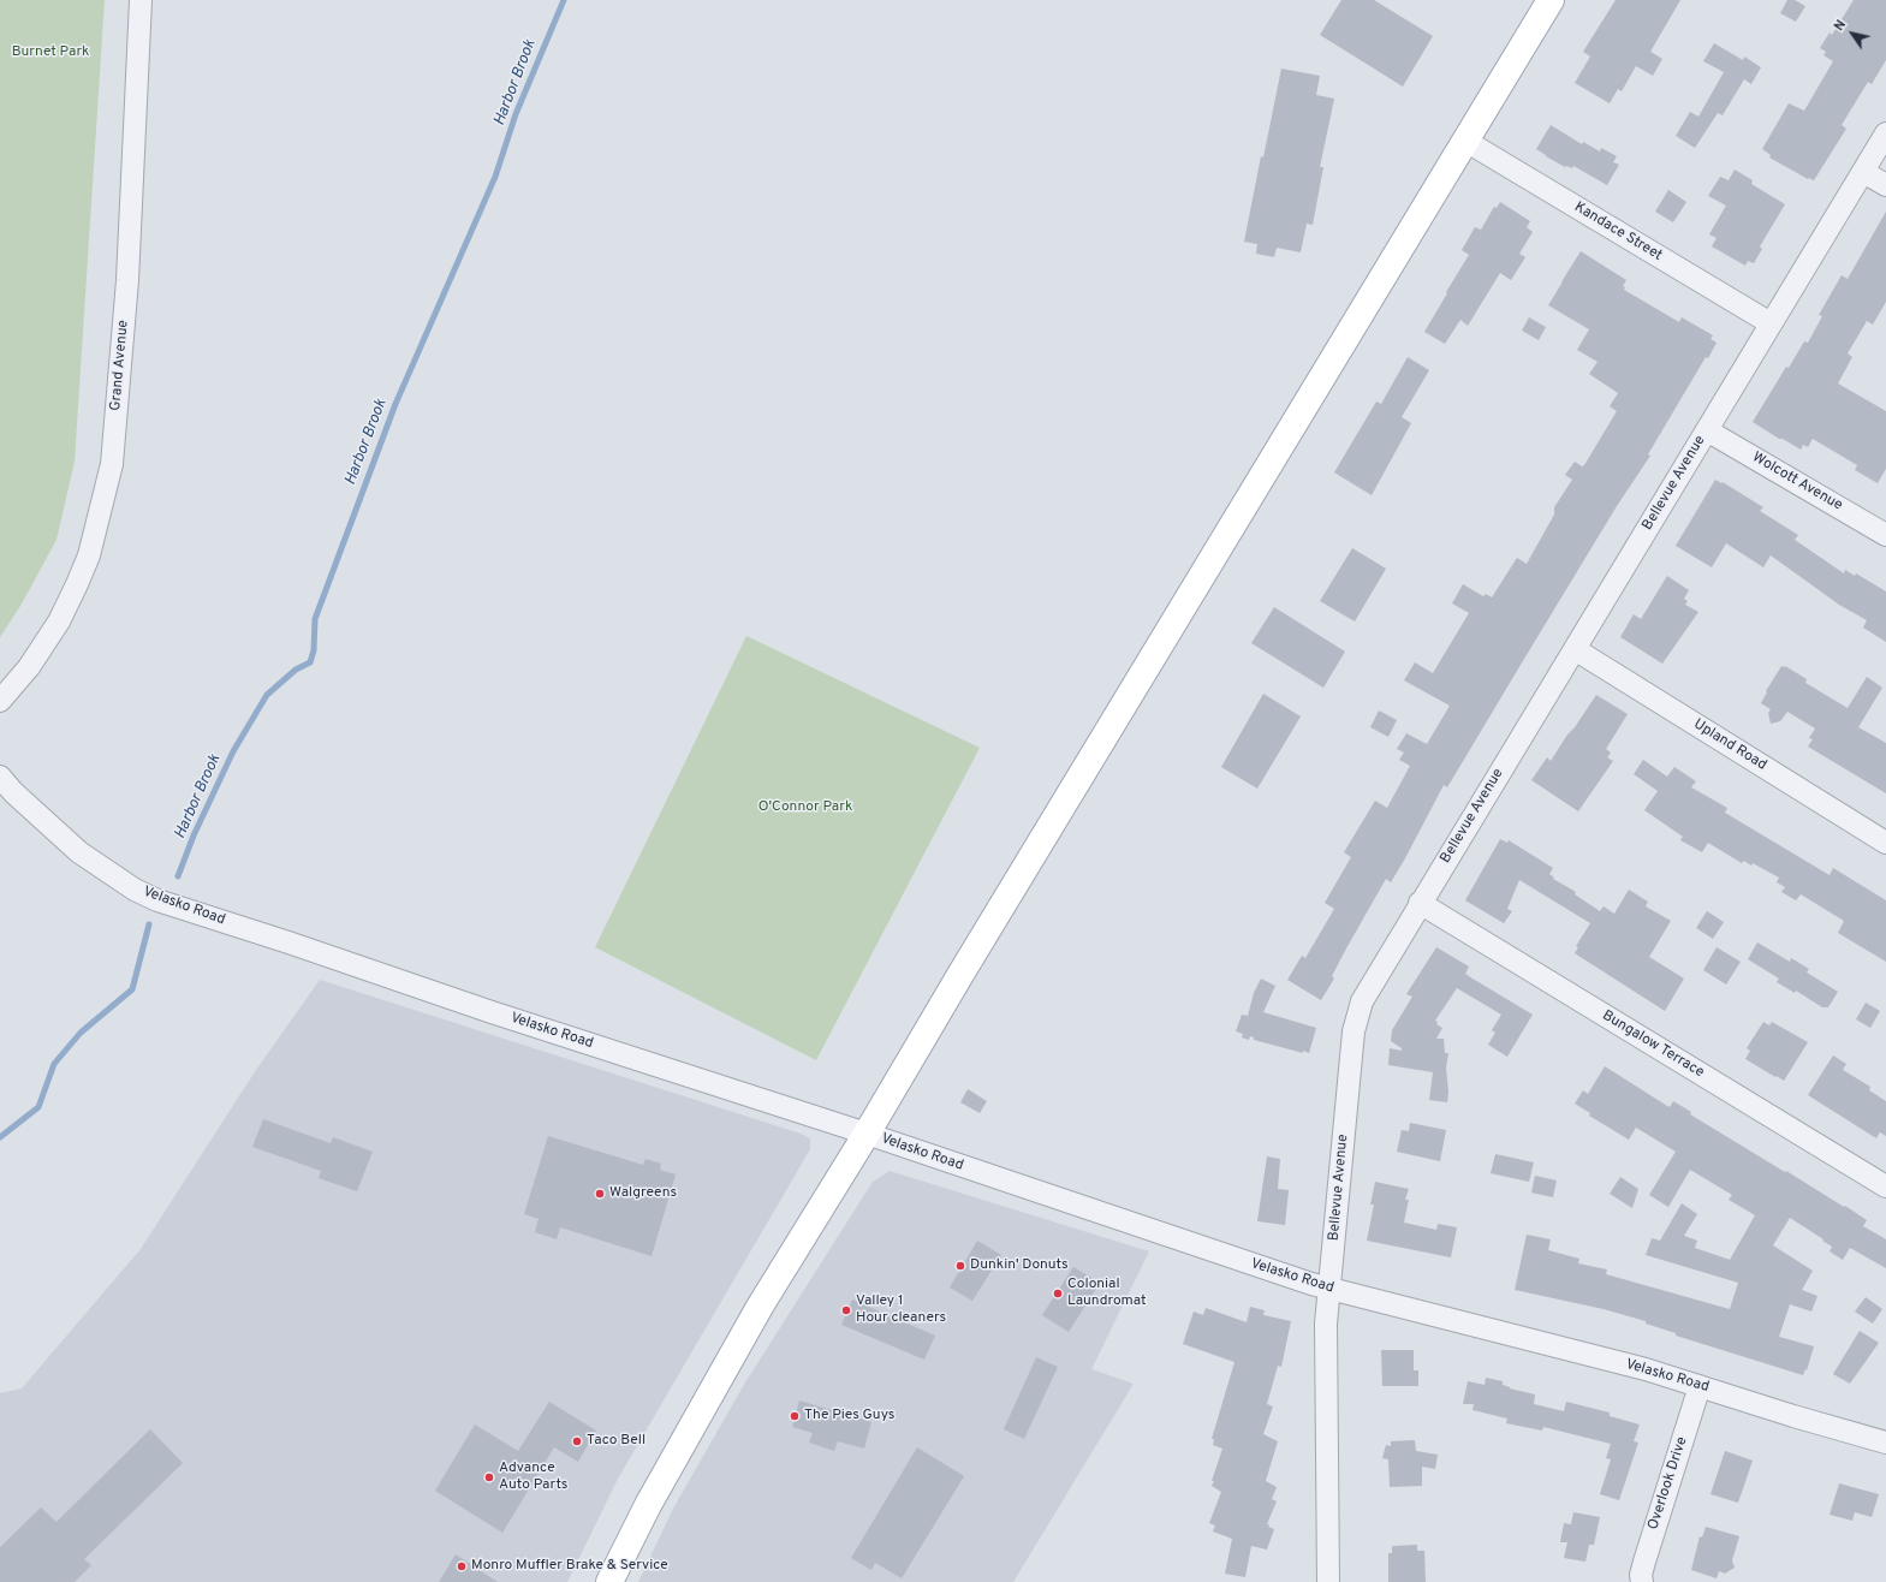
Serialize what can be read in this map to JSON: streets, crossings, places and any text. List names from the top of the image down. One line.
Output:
{"streets":{"street":["Kandace Street","Grand Avenue","Wolcott Avenue","Bellevue Avenue","Upland Road","Velasko Road","Bungalow Terrace","Overlook Drive"]},"crossings":[["Kandace Street","Bellevue Avenue"],["Wolcott Avenue","Bellevue Avenue"],["Bellevue Avenue","Upland Road"],["Bellevue Avenue","Velasko Road"],["Bellevue Avenue","Bungalow Terrace"],["Velasko Road","Overlook Drive"]],"water":["Harbor Brook"],"parks":["Burnet Park","O'Connor Park"],"places":["Walgreens","Dunkin' Donuts","Colonial Laundromat","Valley 1 Hour cleaners","The Pies Guys","Taco Bell","Advance Auto Parts","Monro Muffler Brake & Service"],"north":"top left"}
